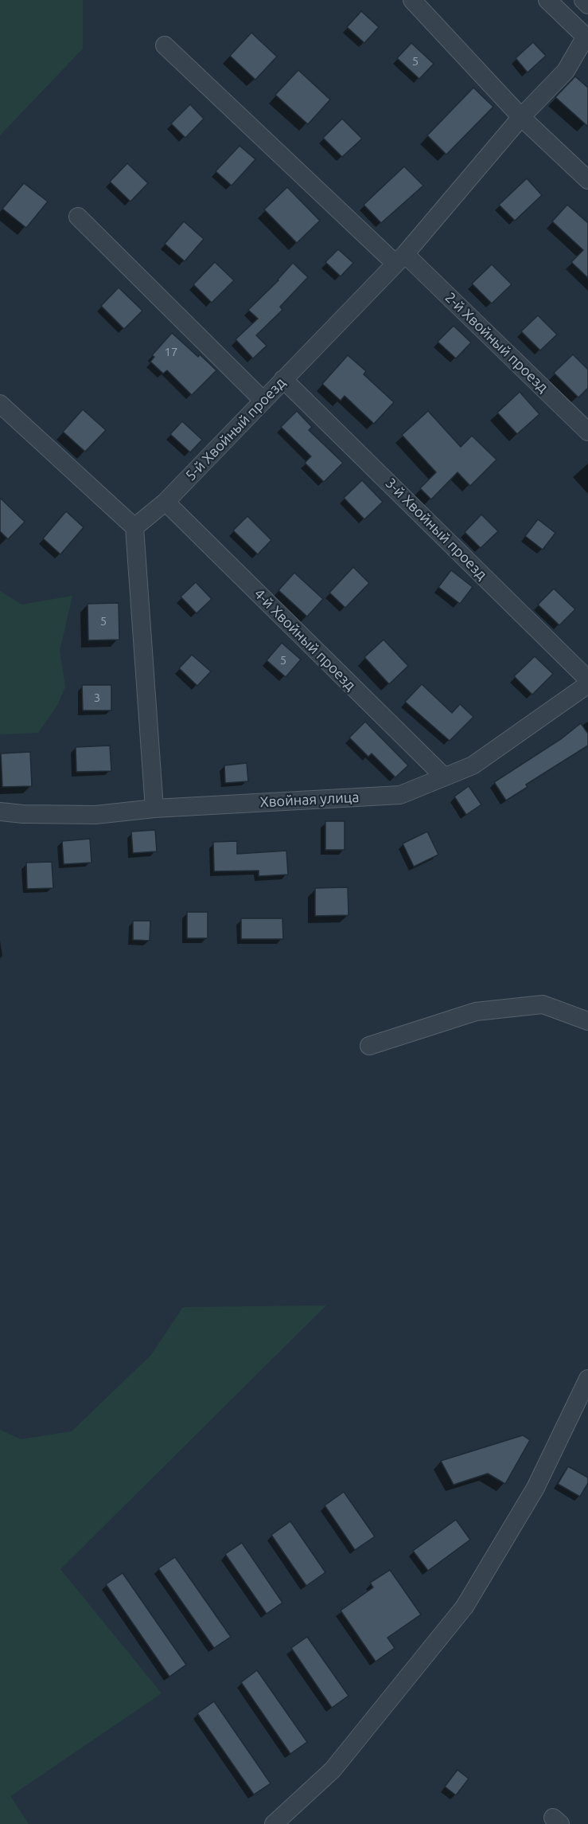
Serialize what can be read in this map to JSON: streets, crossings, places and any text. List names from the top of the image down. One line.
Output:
{"streets":{"street":["2-й Хвойный проезд","5-й Хвойный проезд","3-й Хвойный проезд","4-й Хвойный проезд","Хвойная улица"]},"crossings":[["2-й Хвойный проезд","5-й Хвойный проезд"],["5-й Хвойный проезд","3-й Хвойный проезд"],["5-й Хвойный проезд","4-й Хвойный проезд"],["4-й Хвойный проезд","Хвойная улица"]],"house_numbers":["5","17","5","5","3"]}
